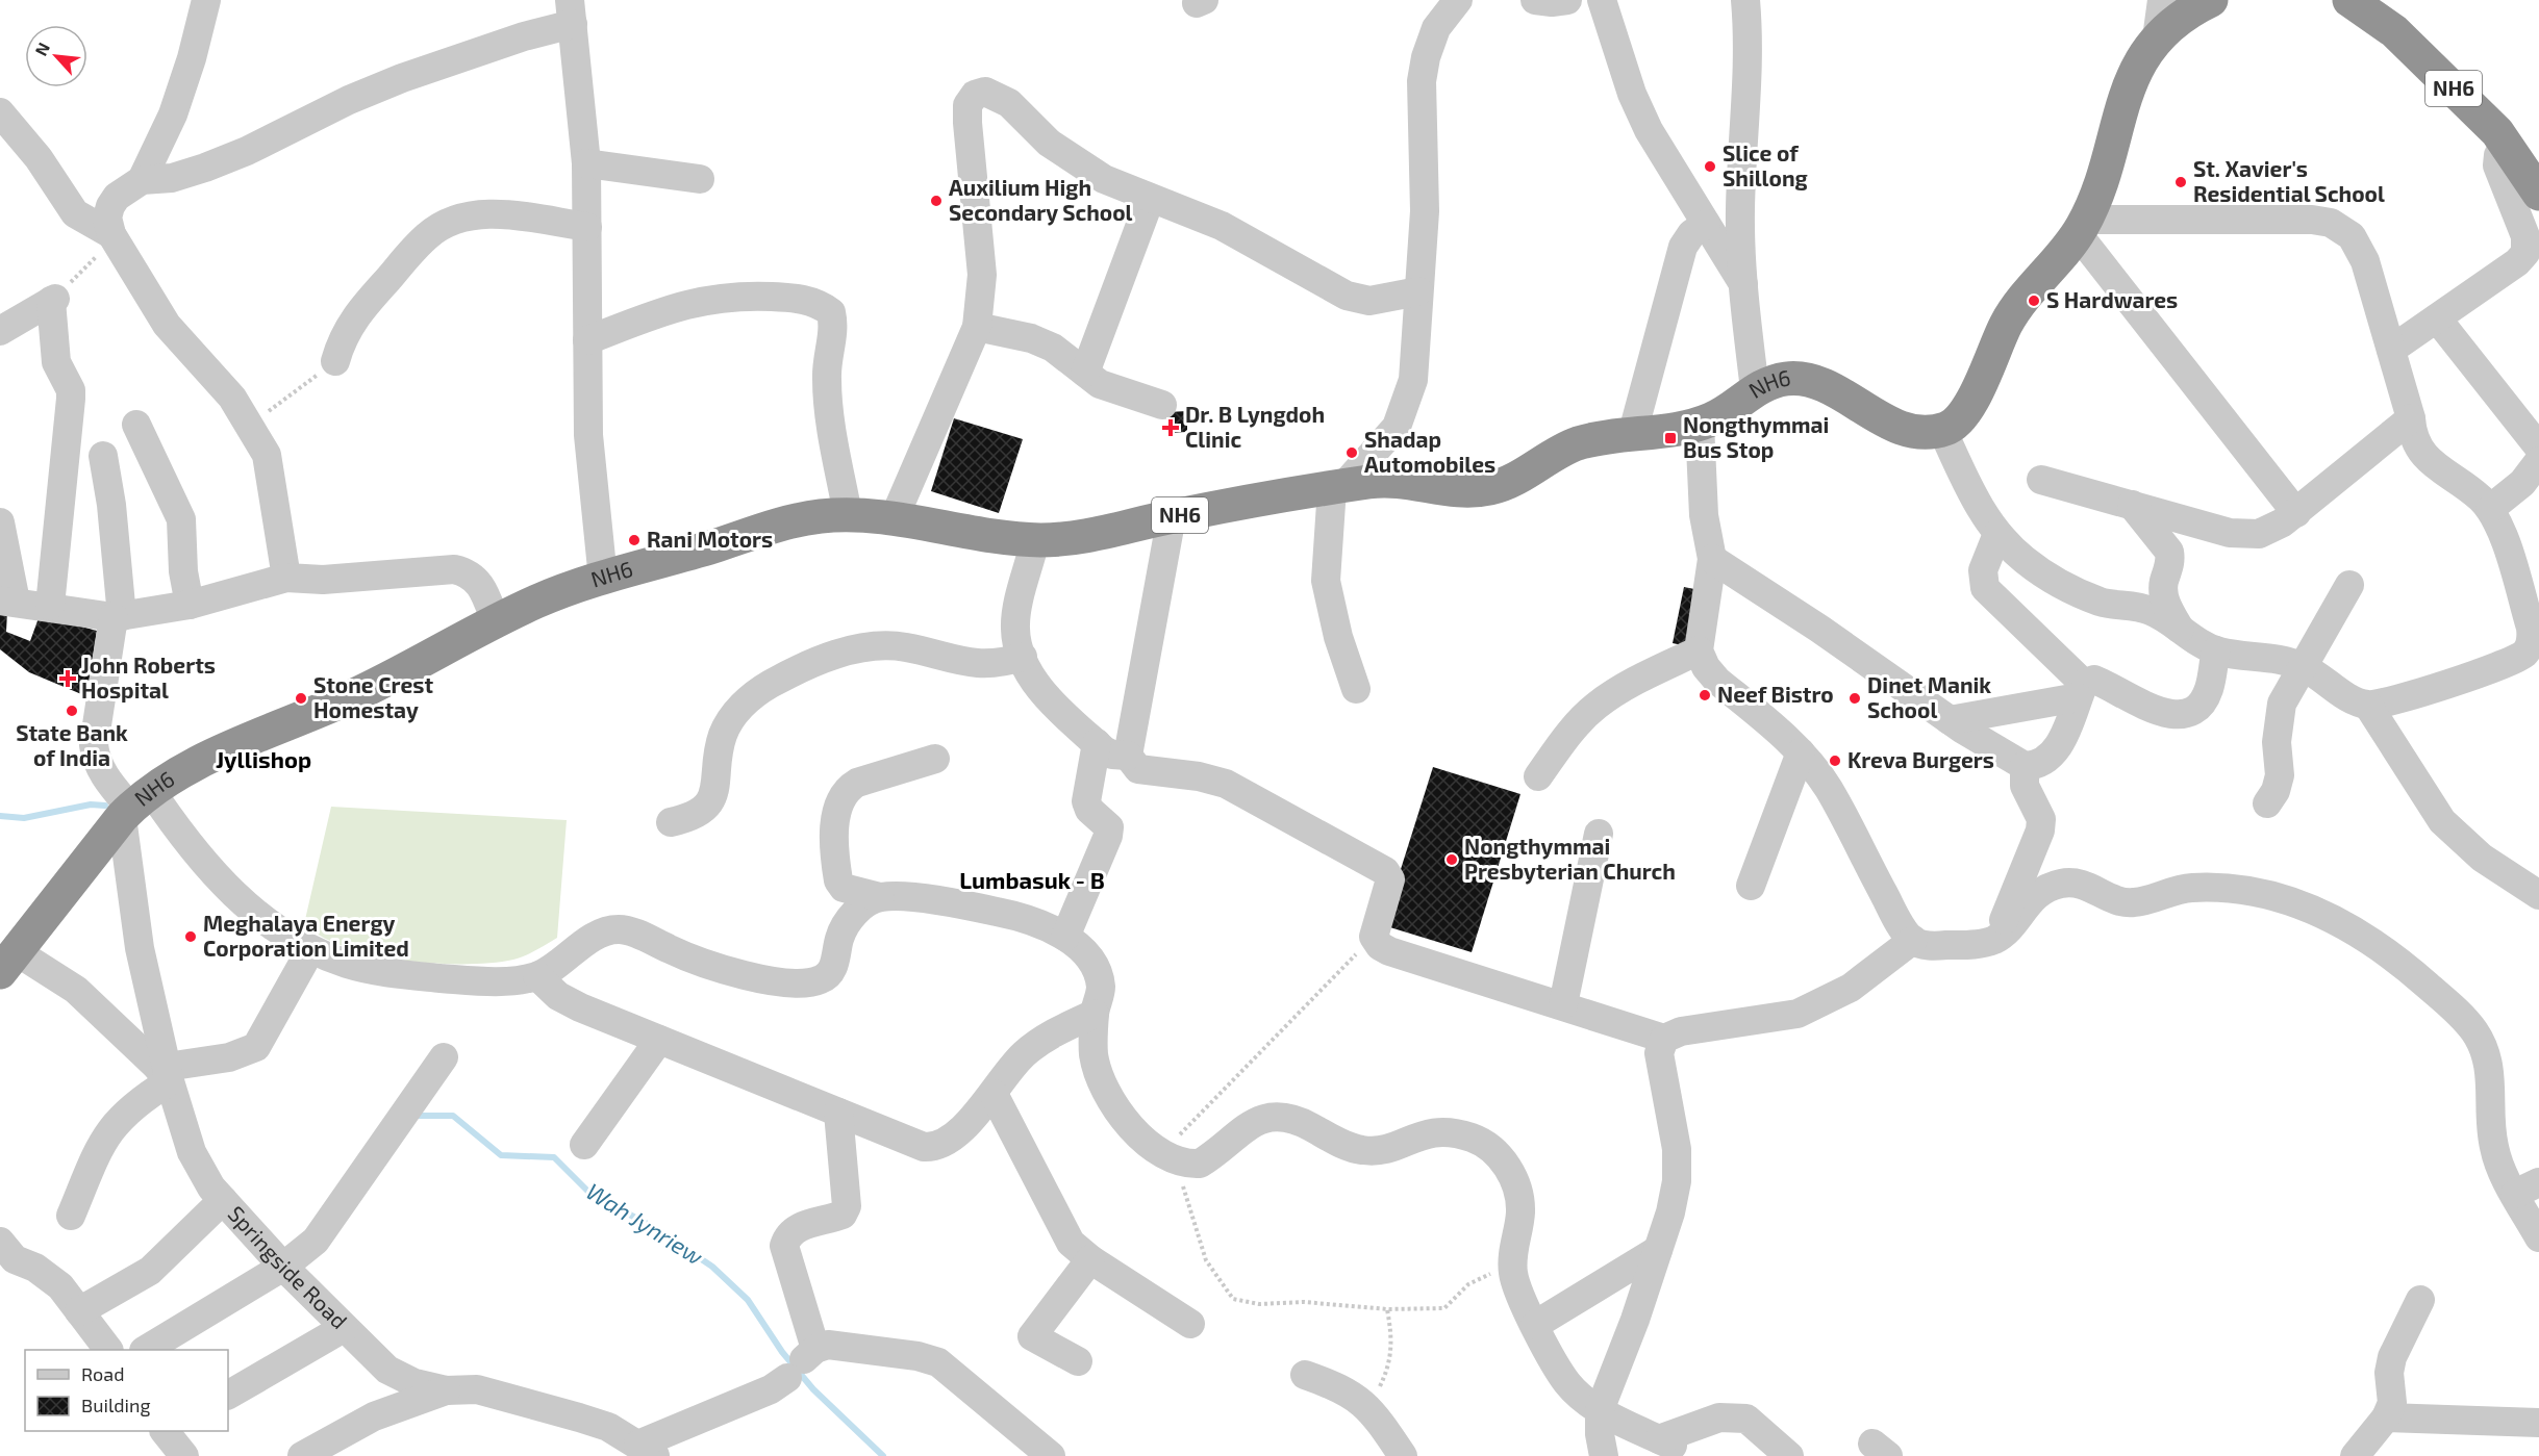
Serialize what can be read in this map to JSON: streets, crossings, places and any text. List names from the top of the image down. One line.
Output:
{"streets":{"highway":["NH6"],"street":["Springside Road"]},"crossings":[["NH6","Springside Road"]],"districts":["Jyllishop","Lumbasuk - B"],"water":["Wah Jynriew"],"places":{"other":["Slice of Shillong","St. Xavier's Residential School","Auxilium High Secondary School","S Hardwares","Shadap Automobiles","Rani Motors","Neef Bistro","Stone Crest Homestay","Dinet Manik School","State Bank of India","Kreva Burgers","Nongthymmai Presbyterian Church","Meghalaya Energy Corporation Limited"],"health":["Dr. B Lyngdoh Clinic","John Roberts Hospital"],"transit":["Nongthymmai Bus Stop"]},"legend":["Road","Building"],"north":"top left"}
